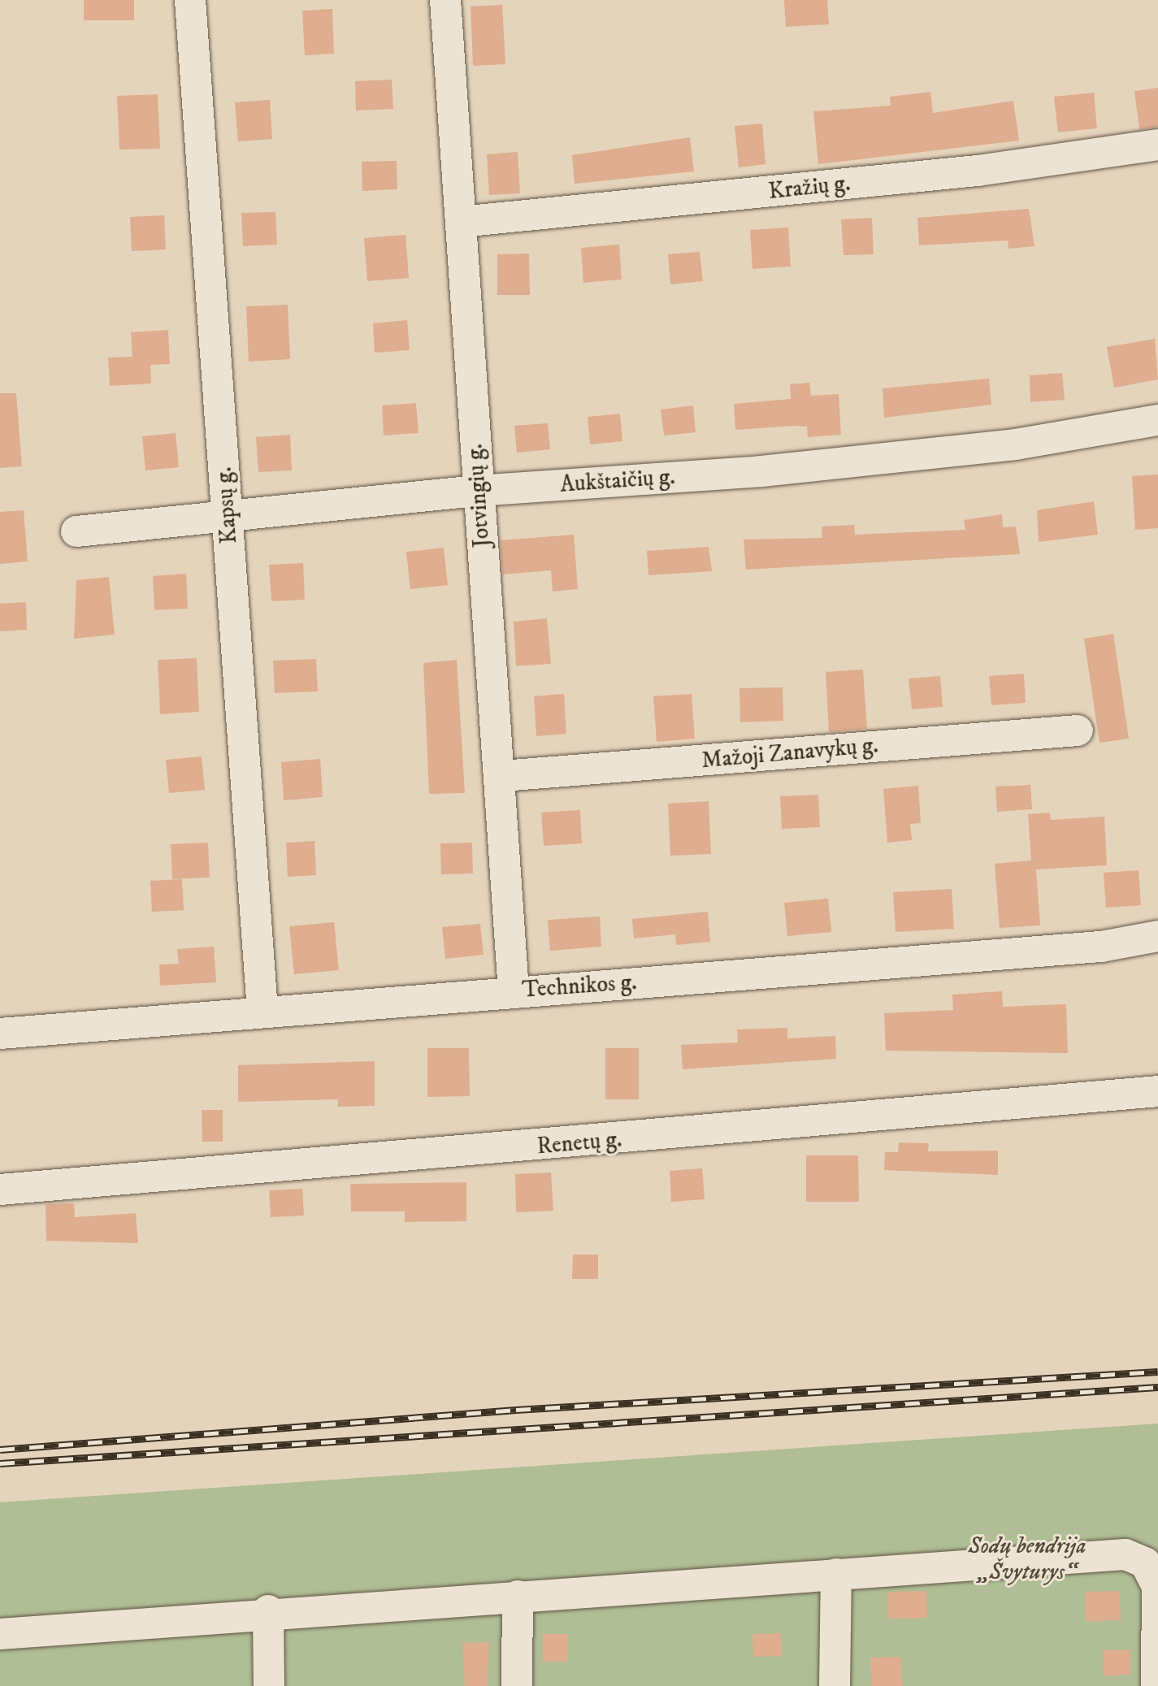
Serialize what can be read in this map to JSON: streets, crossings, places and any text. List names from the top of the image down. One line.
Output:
{"streets":{"street":["Kražių g.","Aukštaičių g.","Jotvingių g.","Kapsų g.","Mažoji Zanavykų g.","Technikos g.","Renetų g."]},"crossings":[["Kražių g.","Jotvingių g."],["Aukštaičių g.","Jotvingių g."],["Aukštaičių g.","Kapsų g."],["Jotvingių g.","Mažoji Zanavykų g."],["Jotvingių g.","Technikos g."],["Kapsų g.","Technikos g."]],"parks":["Sodų bendrija „Švyturys“"]}
